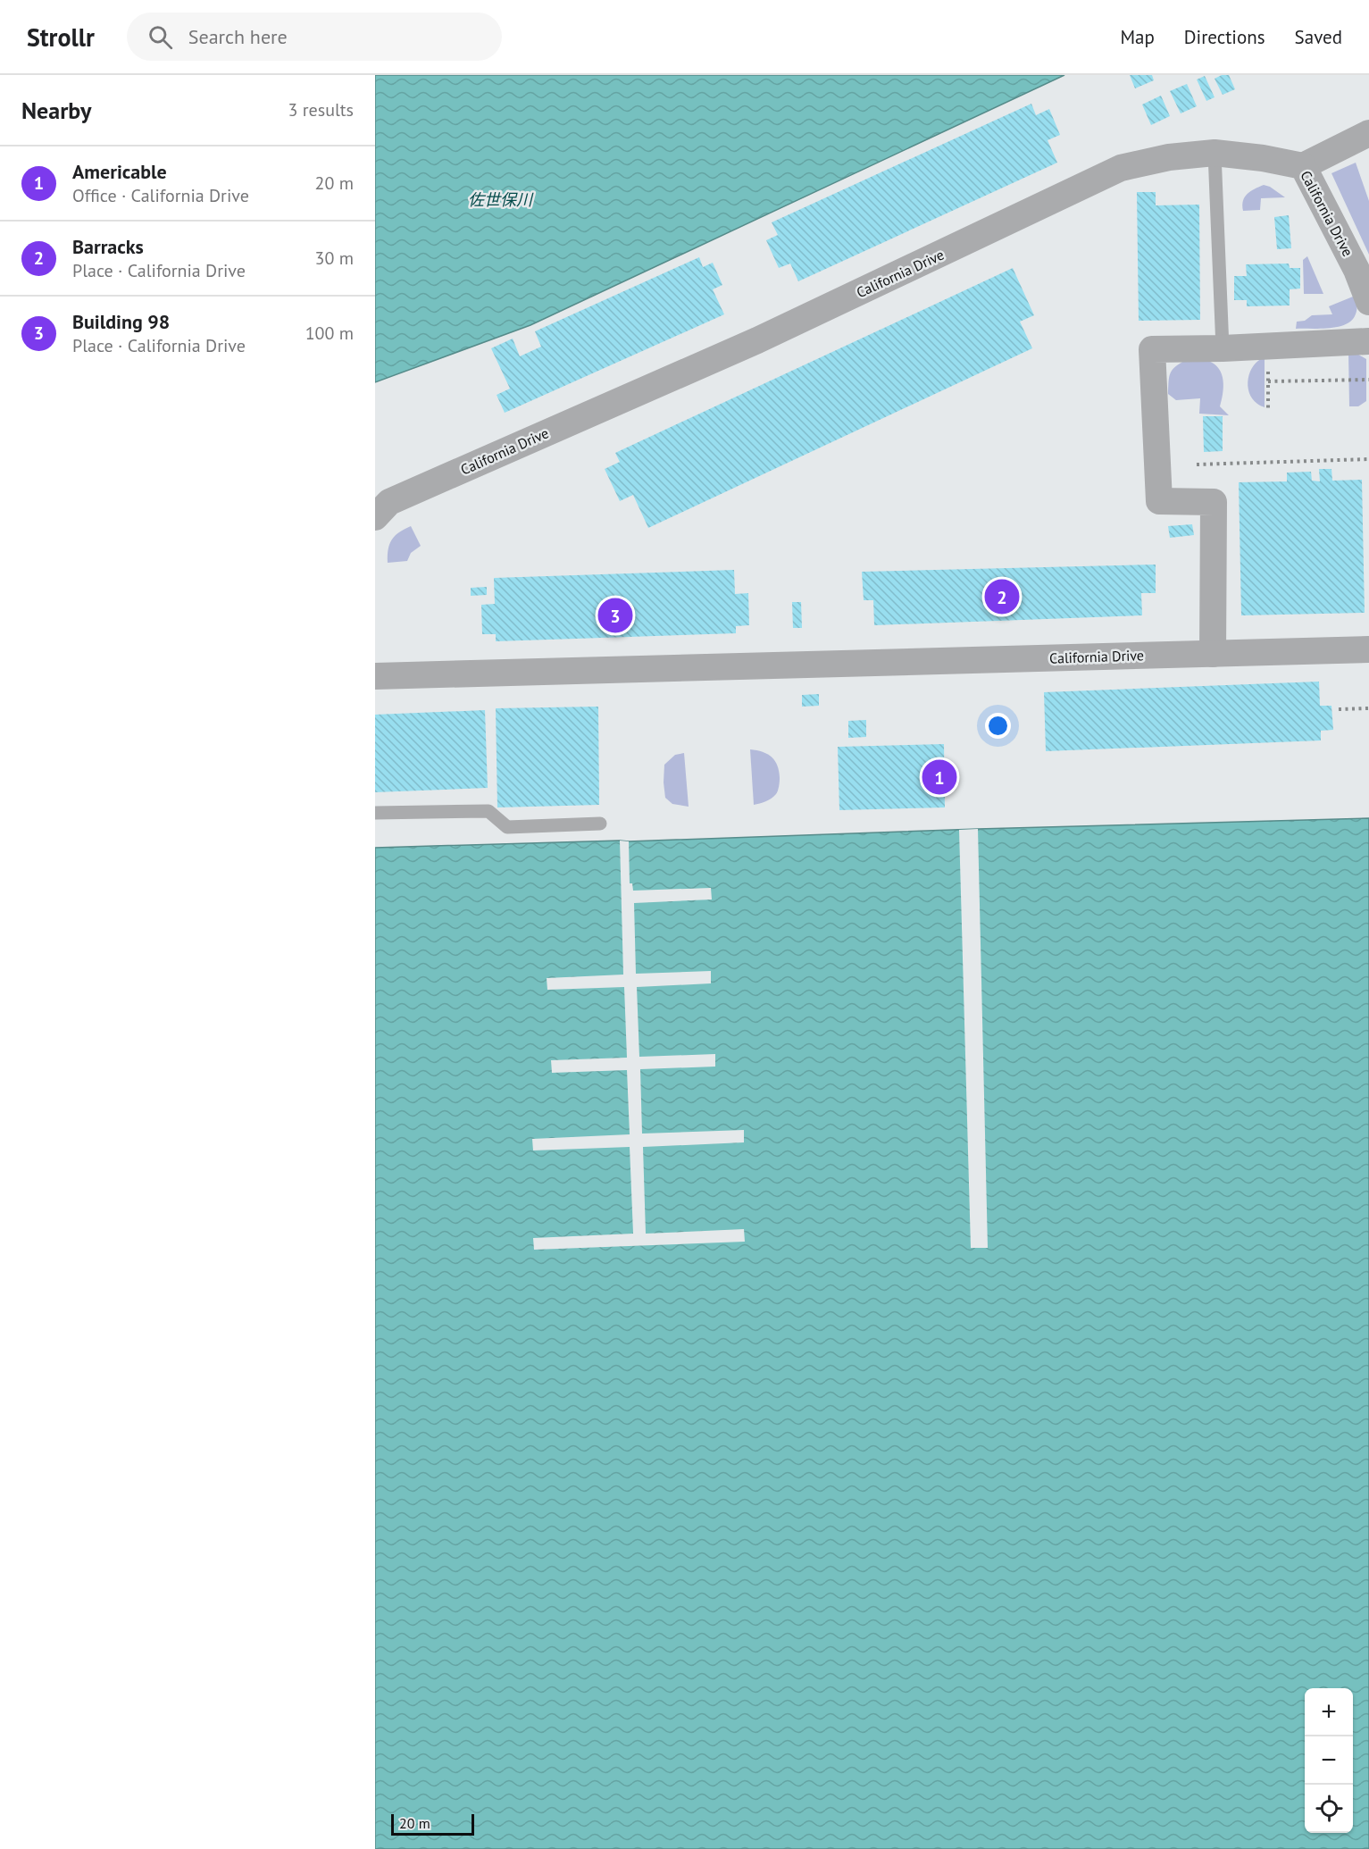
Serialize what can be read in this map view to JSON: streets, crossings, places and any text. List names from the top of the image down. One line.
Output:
{"streets":{"street":["California Drive"]},"water":["佐世保川"],"scale_bar":"20 m","page":{"header":"Strollr","search":"Search here","nav":["Map","Directions","Saved"],"heading":["Nearby","3 results"],"list":[{"mark":"1","name":"Americable","note":"Office · California Drive","value":"20 m"},{"mark":"2","name":"Barracks","note":"Place · California Drive","value":"30 m"},{"mark":"3","name":"Building 98","note":"Place · California Drive","value":"100 m"}],"pins":["2","3","1"],"map_buttons":["+","−"],"scale":"20 m"}}
